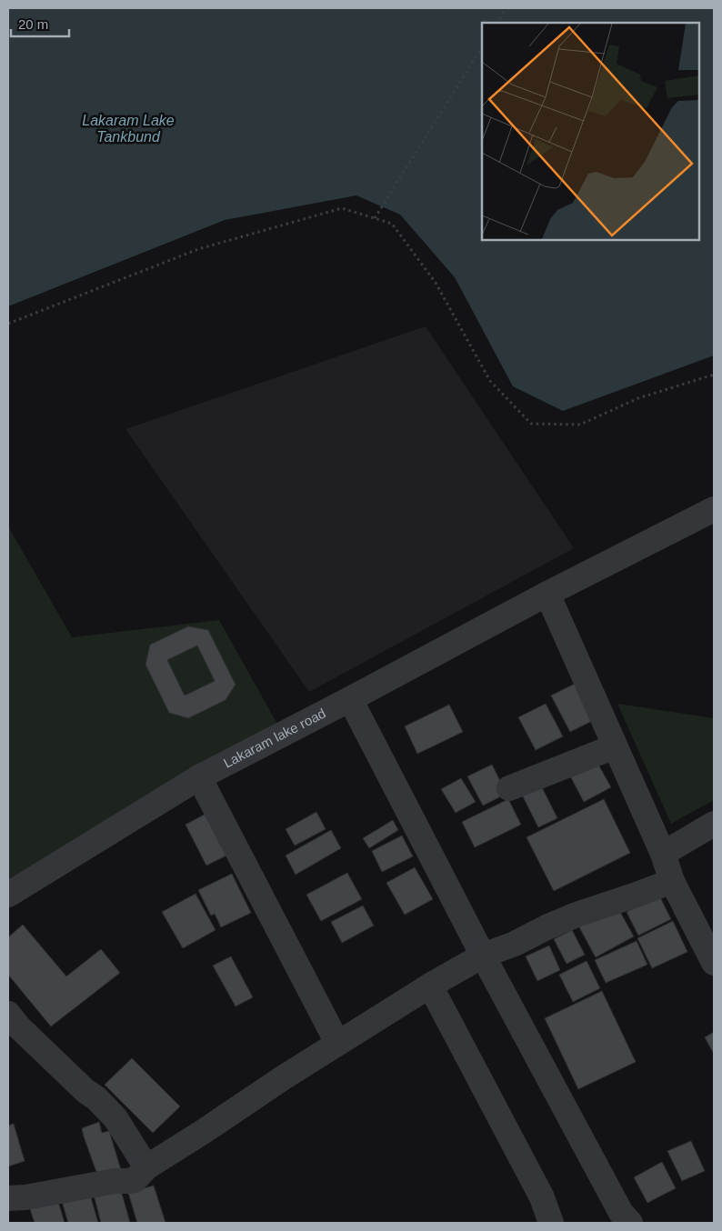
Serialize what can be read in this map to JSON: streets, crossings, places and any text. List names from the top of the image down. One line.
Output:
{"streets":{"street":["Lakaram lake road"]},"water":["Lakaram Lake Tankbund"],"scale_bar":"20 m"}
